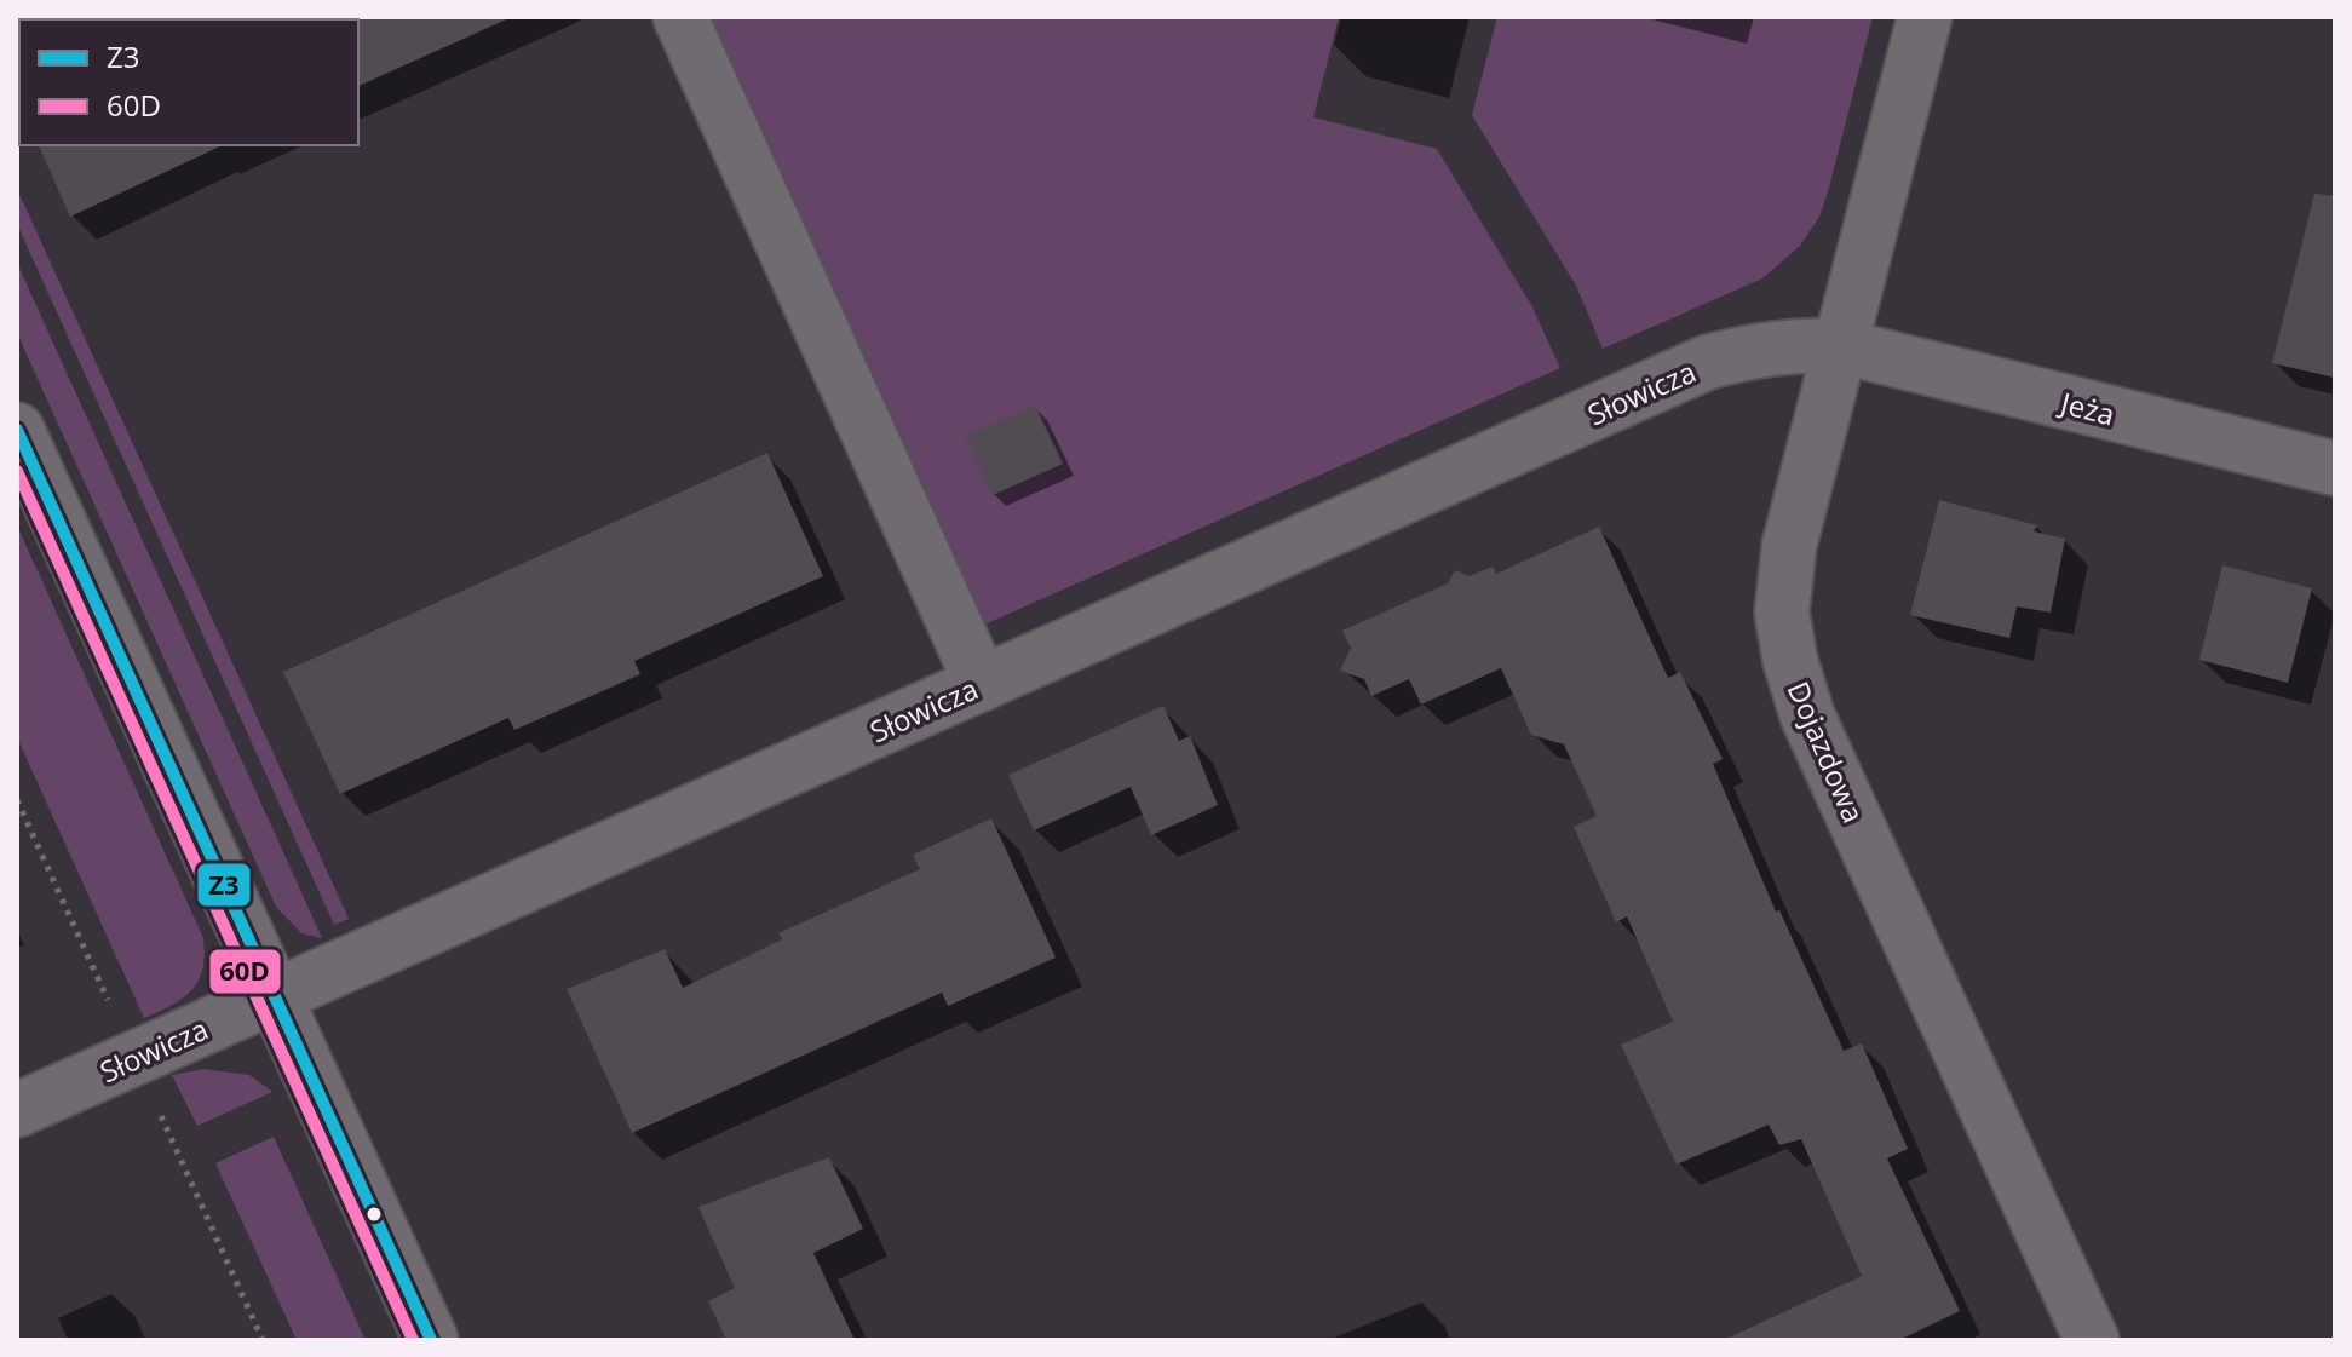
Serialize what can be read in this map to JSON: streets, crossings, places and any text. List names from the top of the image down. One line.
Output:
{"streets":{"street":["Słowicza","Jeża","Dojazdowa"]},"crossings":[["Słowicza","Jeża"],["Słowicza","Dojazdowa"],["Jeża","Dojazdowa"]],"lines":["transit line Z3","transit line 60D"],"legend":["Z3","60D"]}
